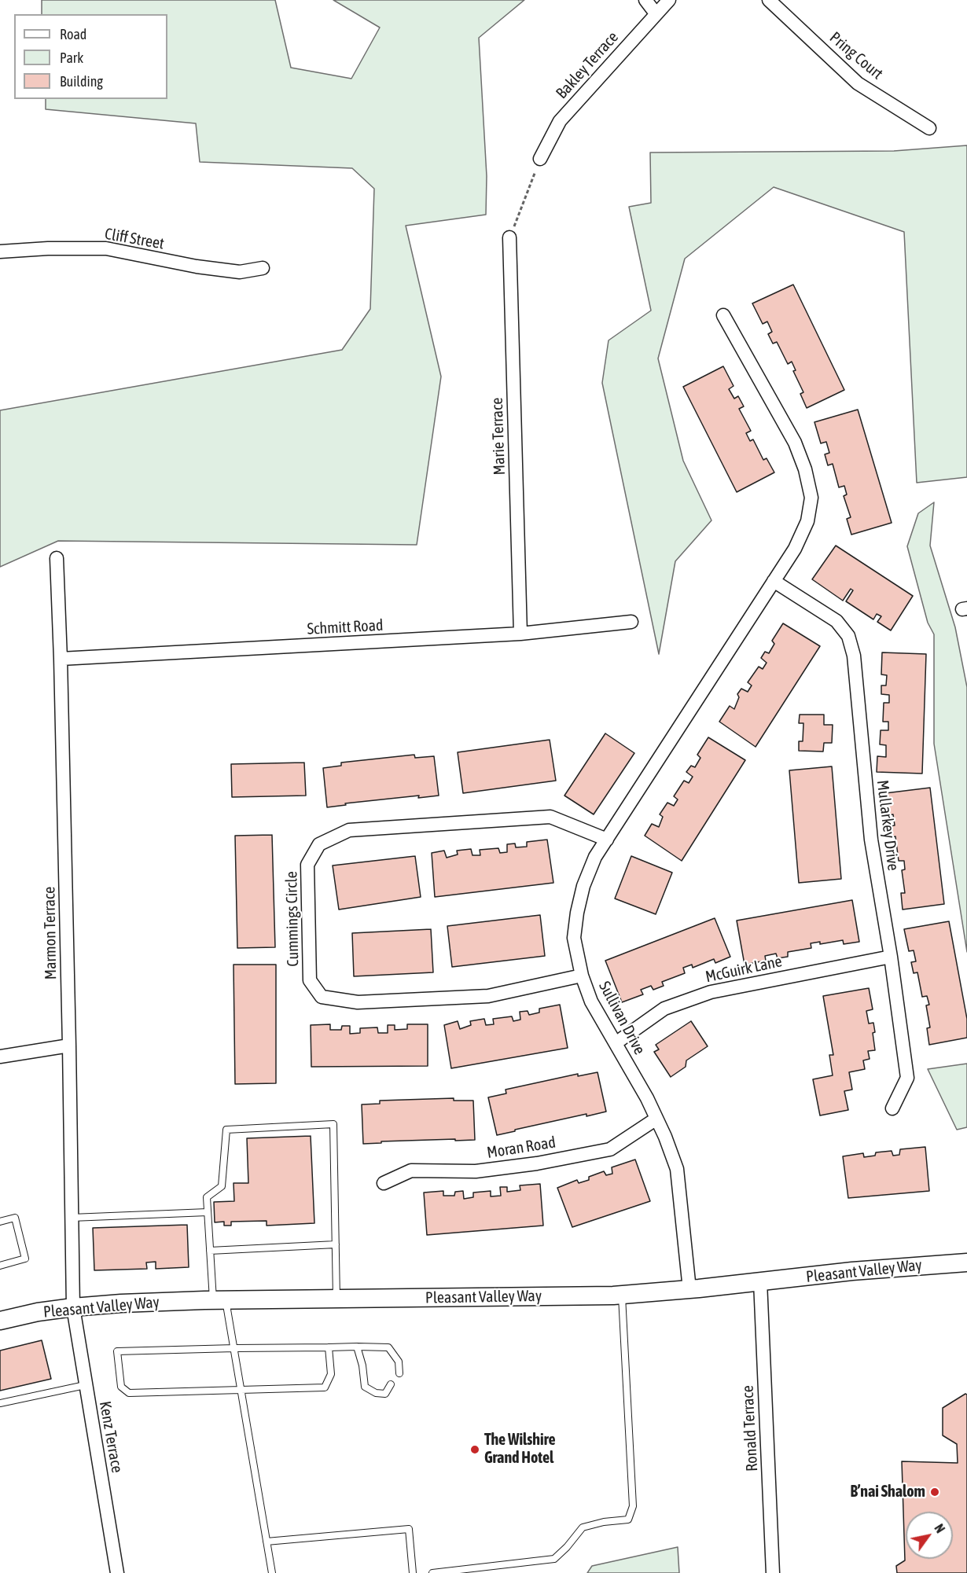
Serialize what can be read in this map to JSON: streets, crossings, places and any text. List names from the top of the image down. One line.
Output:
{"streets":{"main road":["Pleasant Valley Way"],"street":["Pring Court","Bakley Terrace","Cliff Street","Marie Terrace","Schmitt Road","Mullarkey Drive","Cummings Circle","Marmon Terrace","McGuirk Lane","Sullivan Drive","Moran Road","Ronald Terrace","Kenz Terrace"]},"crossings":[["Marie Terrace","Schmitt Road"],["Schmitt Road","Marmon Terrace"],["Mullarkey Drive","McGuirk Lane"],["Mullarkey Drive","Sullivan Drive"],["Cummings Circle","Sullivan Drive"],["Marmon Terrace","Pleasant Valley Way"],["Marmon Terrace","Kenz Terrace"],["McGuirk Lane","Sullivan Drive"],["Sullivan Drive","Moran Road"],["Sullivan Drive","Pleasant Valley Way"],["Pleasant Valley Way","Ronald Terrace"],["Pleasant Valley Way","Kenz Terrace"]],"places":["The Wilshire Grand Hotel","B’nai Shalom"],"legend":["Road","Park","Building"],"north":"top right"}
